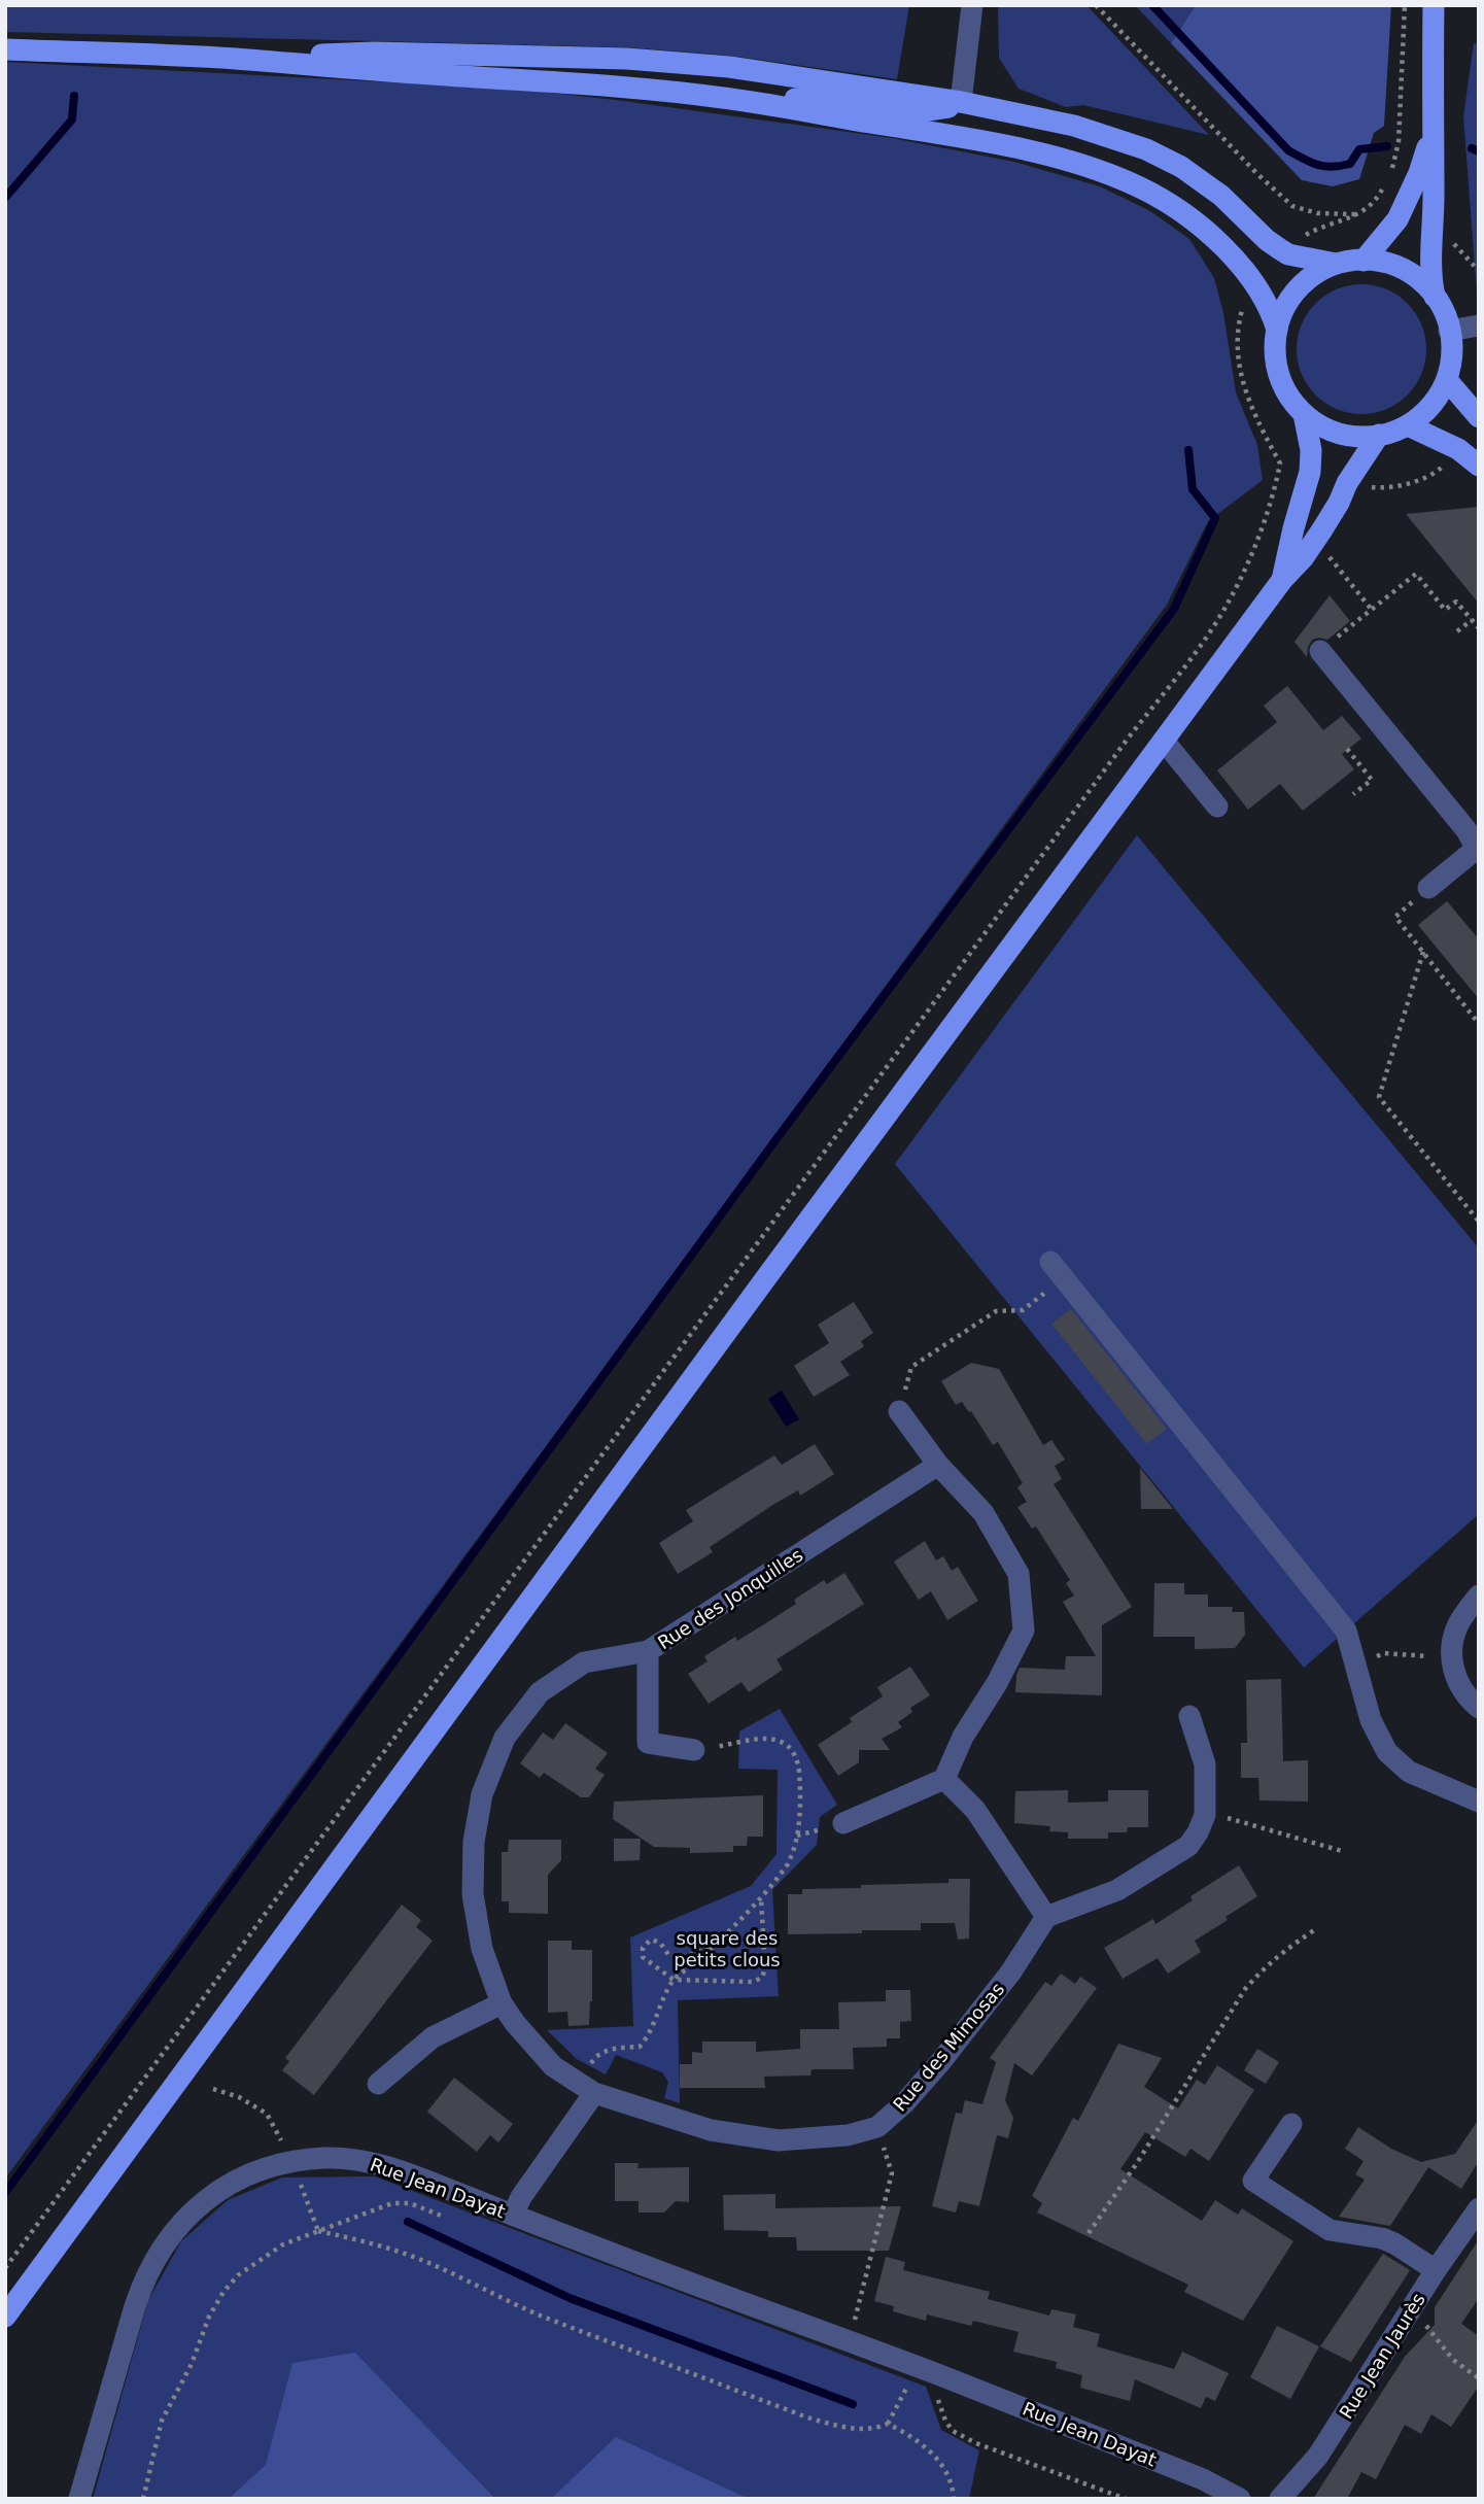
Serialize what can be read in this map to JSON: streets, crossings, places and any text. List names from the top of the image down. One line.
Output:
{"streets":{"street":["Rue des Jonquilles","Rue des Mimosas","Rue Jean Dayat","Rue Jean Jaurès"]},"crossings":[["Rue des Jonquilles","Rue des Mimosas"]],"parks":["square des petits clous"]}
